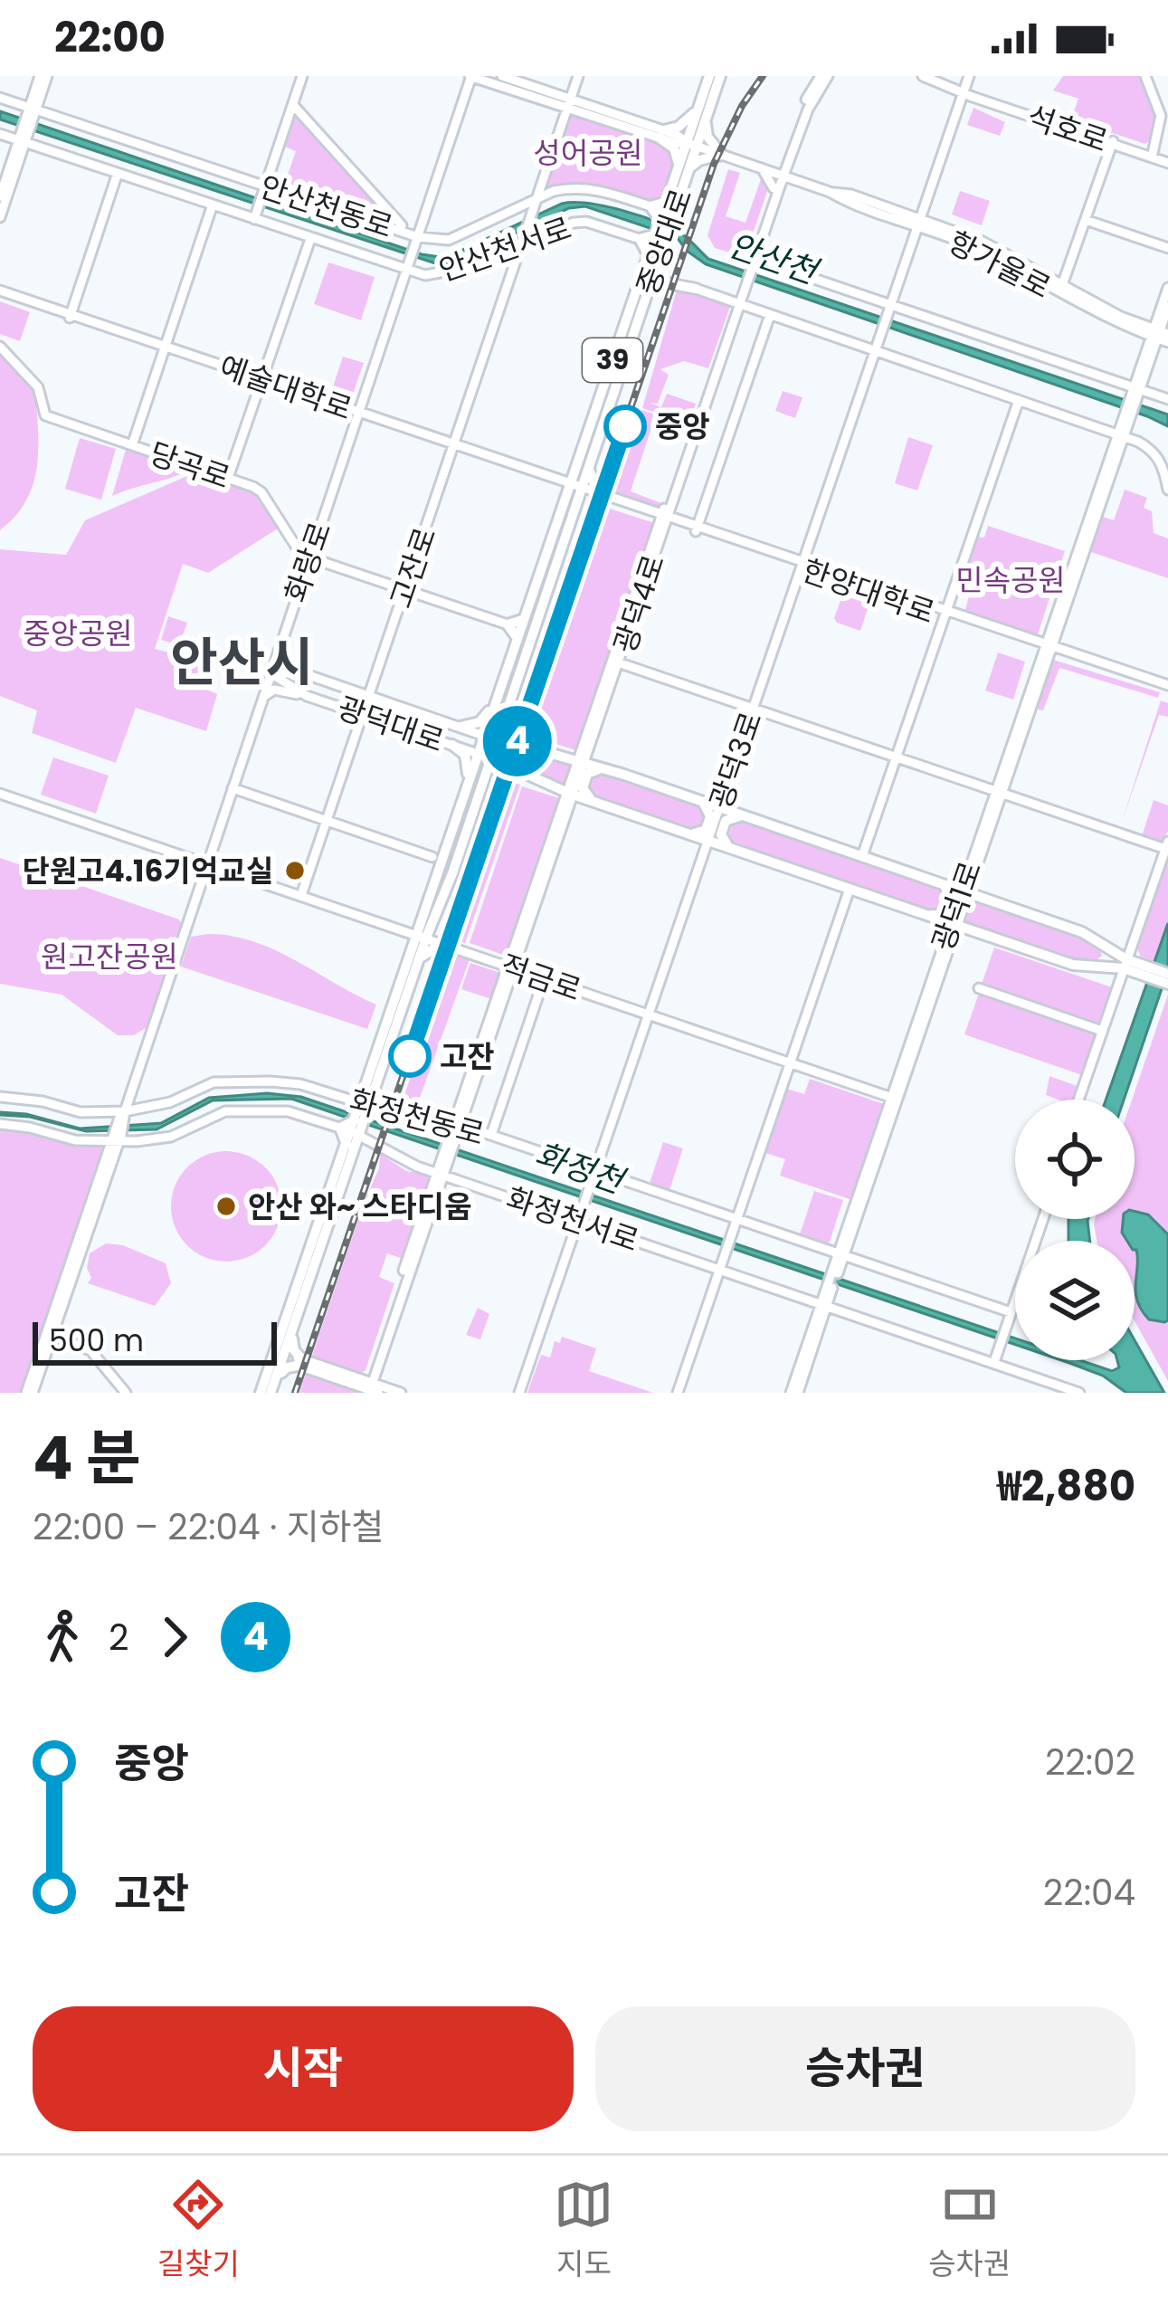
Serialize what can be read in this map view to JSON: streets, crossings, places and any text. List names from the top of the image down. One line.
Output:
{"streets":{"main road":["중앙대로","39","광덕대로"],"street":["석호로","안산천동로","안산천서로","항가울로","예술대학로","당곡로","화랑로","고잔로","한양대학로","광덕4로","광덕3로","광덕1로","적금로","화정천동로","화정천서로"]},"crossings":[["안산천동로","중앙대로"],["안산천동로","안산천서로"],["안산천동로","항가울로"],["안산천동로","화랑로"],["안산천동로","광덕4로"],["중앙대로","안산천서로"],["중앙대로","항가울로"],["중앙대로","39"],["중앙대로","예술대학로"],["중앙대로","한양대학로"],["중앙대로","광덕4로"],["중앙대로","광덕대로"],["중앙대로","적금로"],["중앙대로","화정천동로"],["중앙대로","화정천서로"],["안산천서로","항가울로"],["안산천서로","화랑로"],["안산천서로","고잔로"],["안산천서로","광덕4로"],["항가울로","화랑로"],["항가울로","광덕4로"],["예술대학로","화랑로"],["예술대학로","고잔로"],["예술대학로","한양대학로"],["당곡로","화랑로"],["화랑로","광덕대로"],["화랑로","적금로"],["화랑로","화정천동로"],["화랑로","화정천서로"],["고잔로","광덕대로"],["고잔로","적금로"],["한양대학로","광덕4로"],["한양대학로","광덕3로"],["한양대학로","광덕1로"],["광덕4로","광덕대로"],["광덕4로","적금로"],["광덕4로","화정천동로"],["광덕4로","화정천서로"],["광덕대로","광덕3로"],["광덕대로","광덕1로"],["광덕3로","적금로"],["광덕3로","화정천동로"],["광덕3로","화정천서로"],["광덕1로","적금로"],["광덕1로","화정천동로"],["광덕1로","화정천서로"],["화정천동로","화정천서로"]],"districts":["안산시"],"water":["안산천","화정천"],"parks":["성어공원","민속공원","중앙공원","원고잔공원"],"places":["중앙","단원고4.16기억교실","고잔","안산 와~ 스타디움"],"lines":["metro line 4"],"scale_bar":"500 m","page":{"status":"22:00","on_map":"4","scale":"500 m","heading":["4 분","22:00 – 22:04 · 지하철","₩2,880"],"legs":["2","4"],"list":[{"name":"중앙","value":"22:02"},{"name":"고잔","value":"22:04"}],"buttons":["시작","승차권"],"tabs":["길찾기","지도","승차권"]}}
